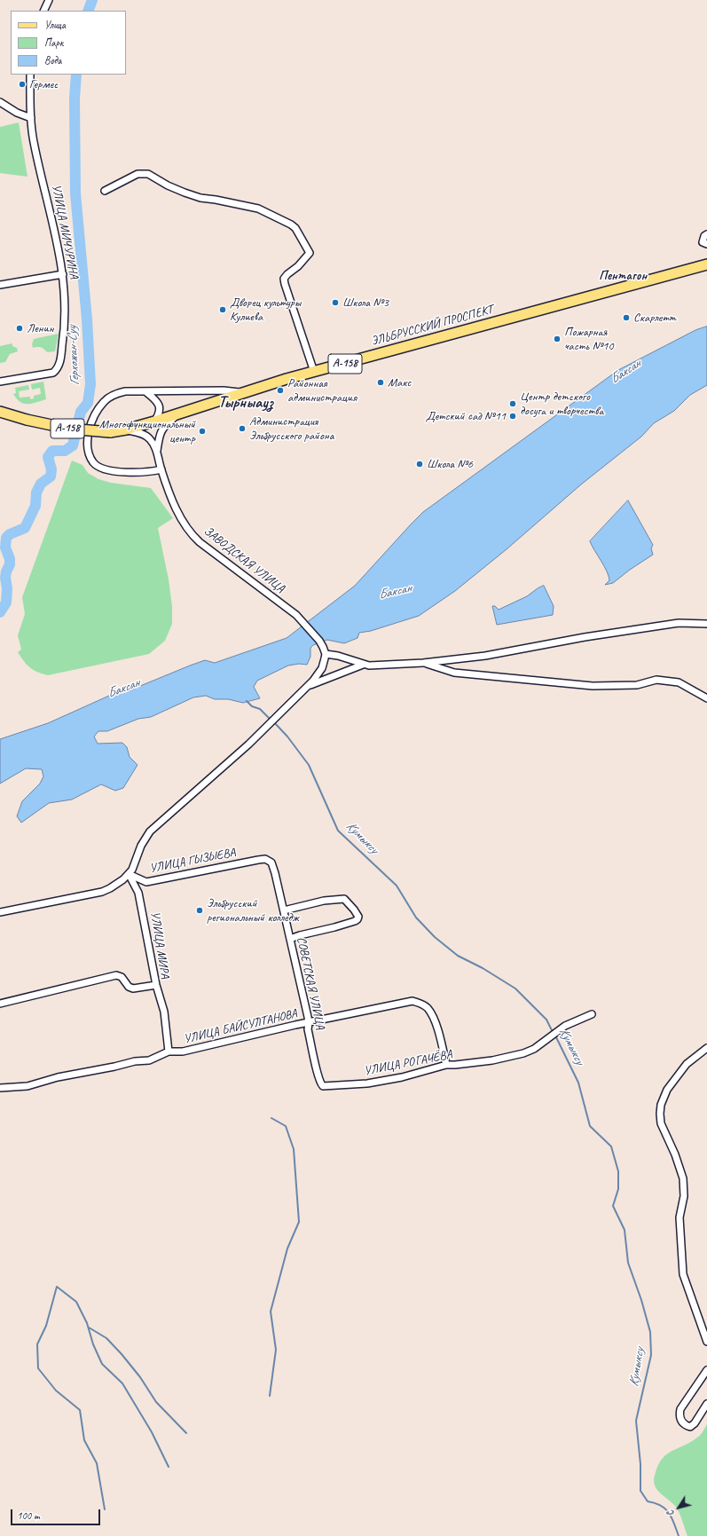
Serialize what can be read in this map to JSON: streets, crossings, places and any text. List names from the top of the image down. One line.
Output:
{"streets":{"main road":["ЭЛЬБРУССКИЙ ПРОСПЕКТ","А-158"],"street":["УЛИЦА МИЧУРИНА","ЗАВОДСКАЯ УЛИЦА","УЛИЦА ГЫЗЫЕВА","УЛИЦА МИРА","СОВЕТСКАЯ УЛИЦА","УЛИЦА БАЙСУЛТАНОВА","УЛИЦА РОГАЧЁВА"]},"crossings":[["УЛИЦА ГЫЗЫЕВА","УЛИЦА МИРА"],["УЛИЦА ГЫЗЫЕВА","СОВЕТСКАЯ УЛИЦА"],["СОВЕТСКАЯ УЛИЦА","УЛИЦА БАЙСУЛТАНОВА"],["СОВЕТСКАЯ УЛИЦА","УЛИЦА РОГАЧЁВА"],["УЛИЦА БАЙСУЛТАНОВА","УЛИЦА РОГАЧЁВА"]],"districts":["Пентагон","Тырныауз"],"water":["Герхожан-Суу","Баксан","Кумыксу"],"places":["Гермес","Школа №3","Дворец культуры Кулиева","Скарлетт","Ленин","Пожарная часть №10","Макс","Районная администрация","Центр детского досуга и творчества","Детский сад №11","Администрация Эльбрусского района","Многофункциональный центр","Школа №6","Эльбрусский региональный колледж"],"legend":["Улица","Парк","Вода"],"scale_bar":"100 m","north":"bottom left"}
